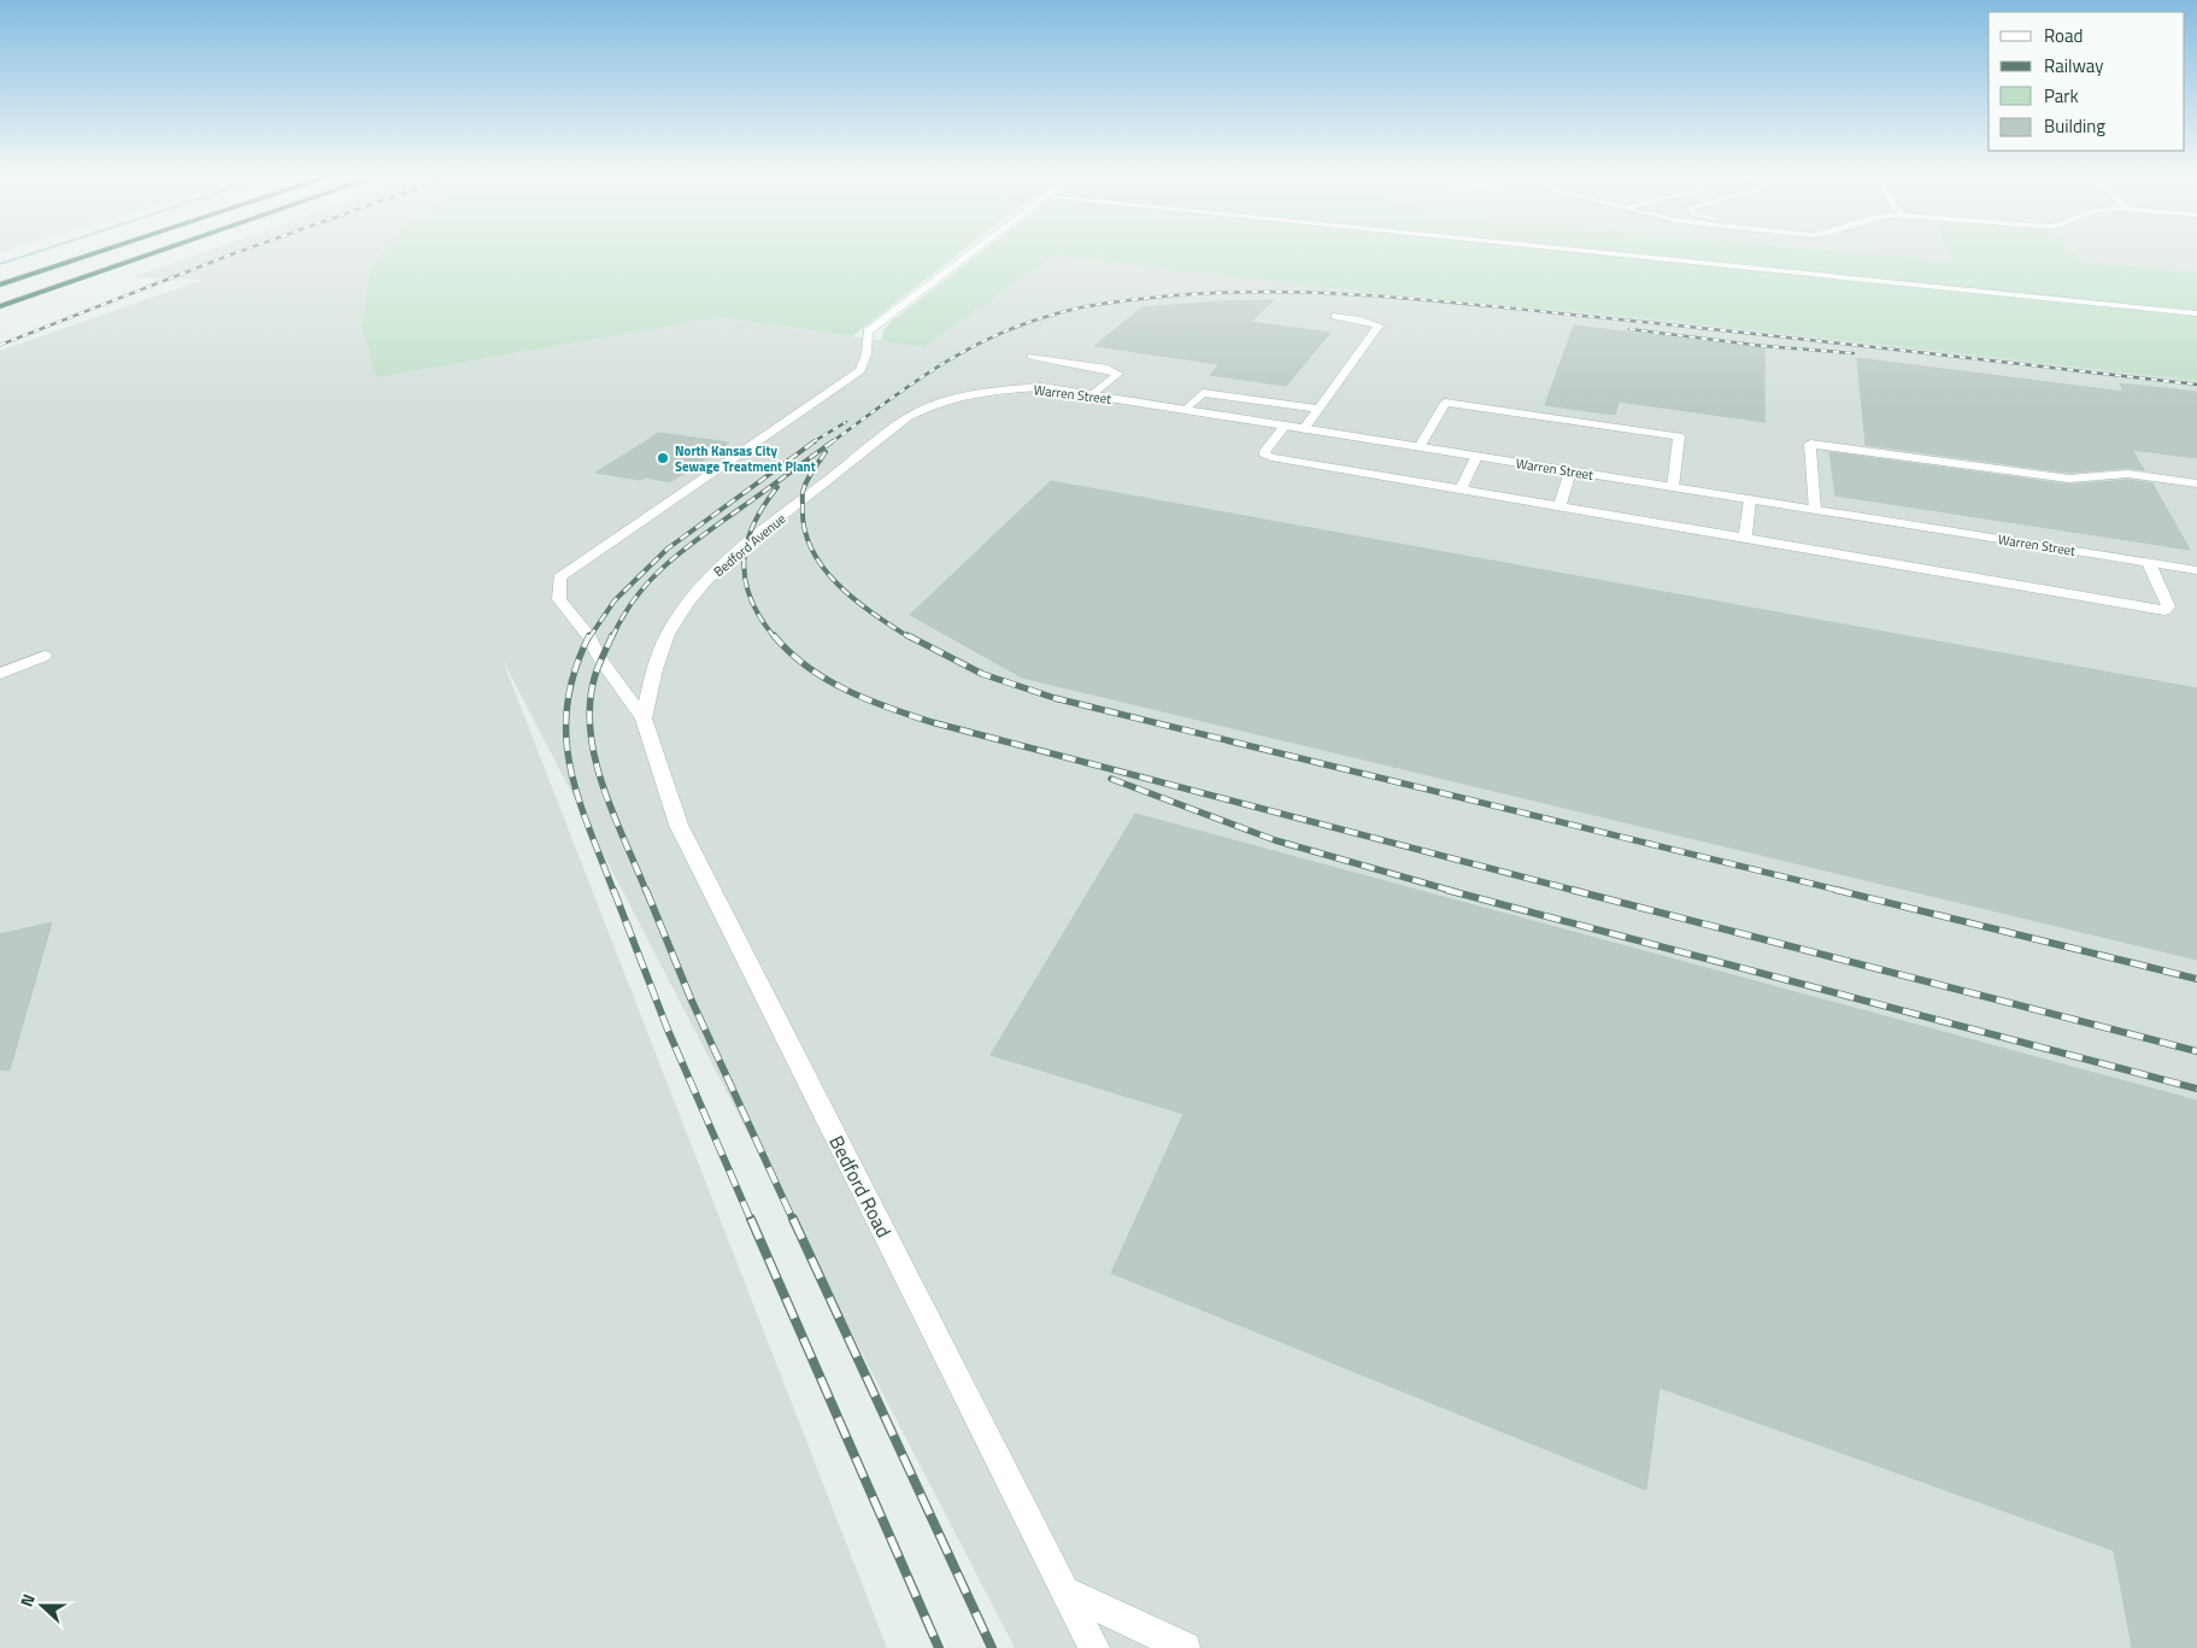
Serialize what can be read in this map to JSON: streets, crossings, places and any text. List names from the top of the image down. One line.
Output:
{"streets":{"street":["Warren Street","Bedford Avenue","Bedford Road"]},"crossings":[["Warren Street","Bedford Avenue"],["Bedford Avenue","Bedford Road"]],"places":["North Kansas City Sewage Treatment Plant"],"legend":["Road","Railway","Park","Building"],"north":"left"}
